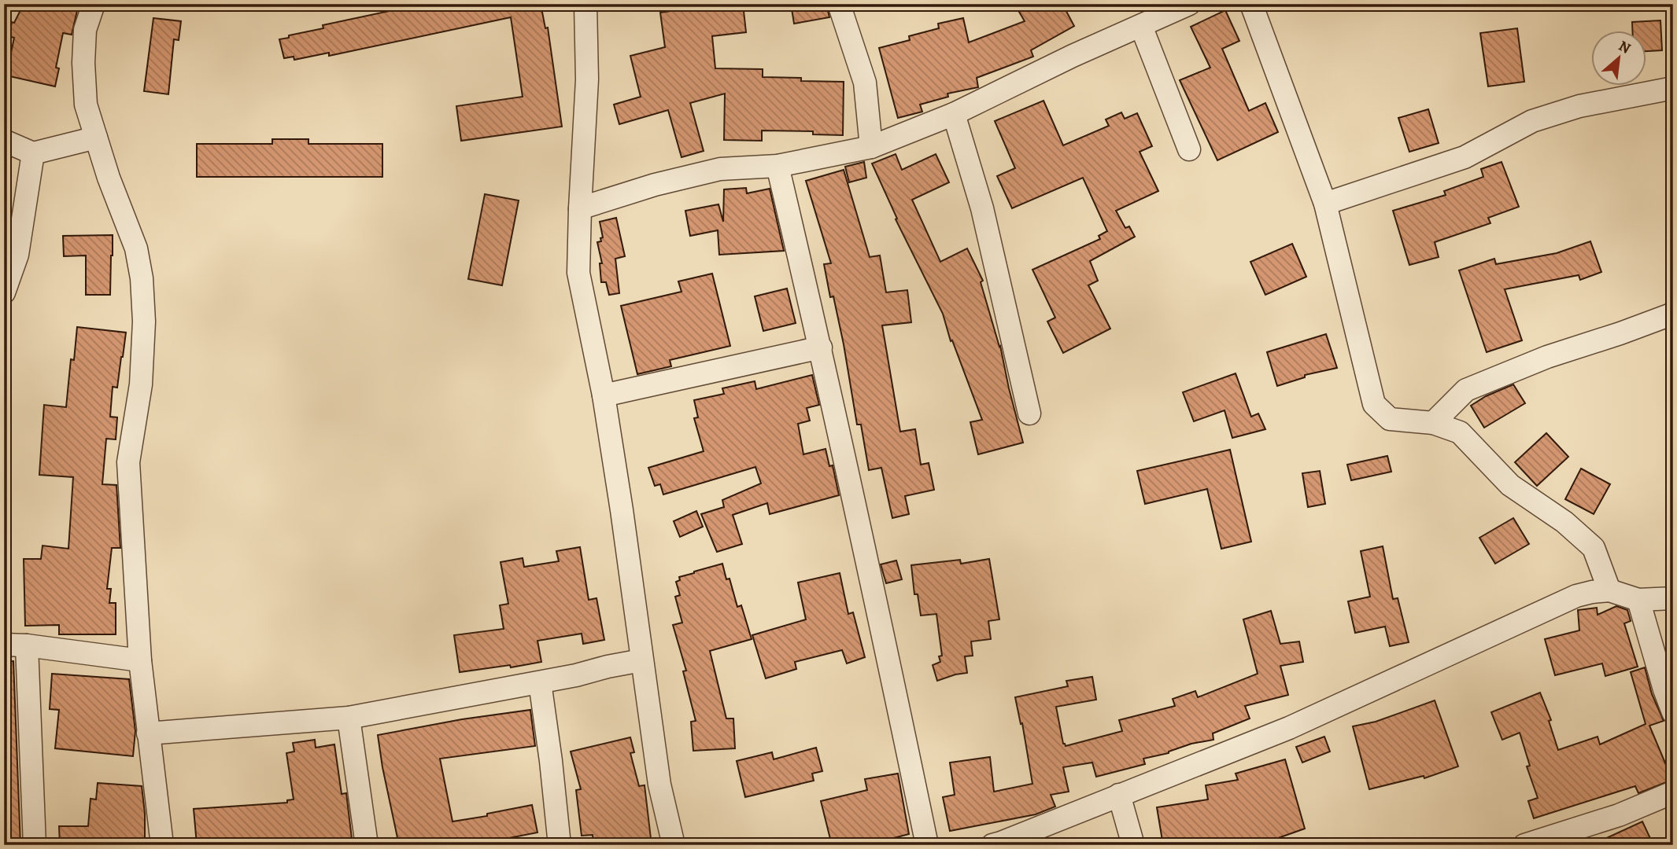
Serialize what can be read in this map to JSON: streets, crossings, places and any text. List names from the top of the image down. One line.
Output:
{"north":"top right"}
